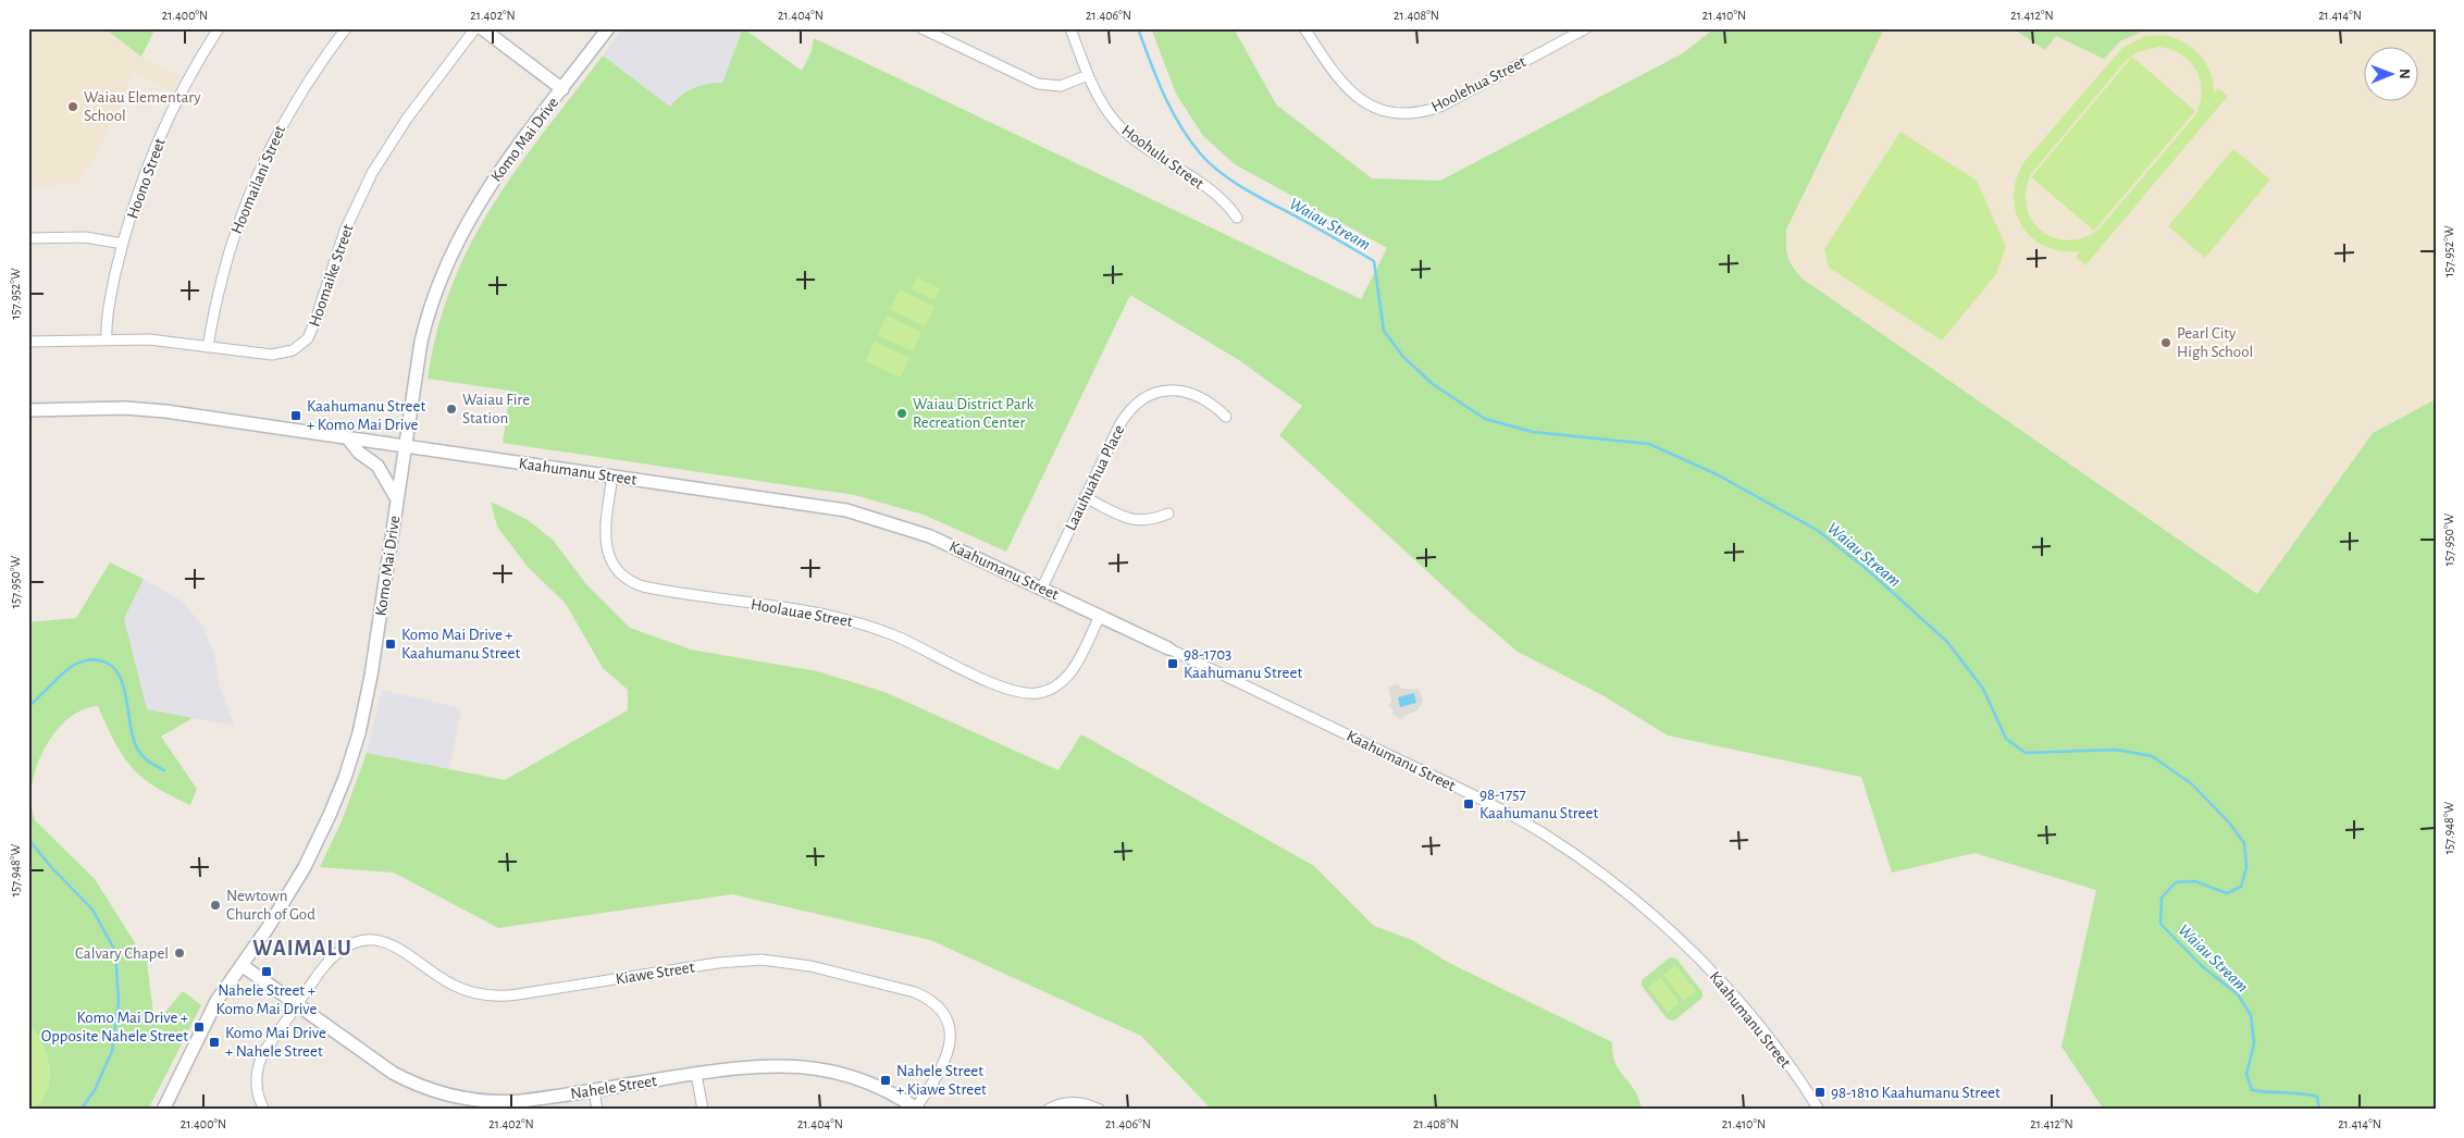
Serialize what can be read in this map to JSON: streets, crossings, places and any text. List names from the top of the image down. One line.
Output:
{"streets":{"street":["Hoolehua Street","Komo Mai Drive","Hoohulu Street","Hoono Street","Hoomailani Street","Hoomaike Street","Kaahumanu Street","Laauhuahua Place","Hoolauae Street","Kiawe Street","Nahele Street"]},"crossings":[["Komo Mai Drive","Kaahumanu Street"],["Komo Mai Drive","Nahele Street"],["Hoono Street","Hoomaike Street"],["Hoomailani Street","Hoomaike Street"],["Kaahumanu Street","Laauhuahua Place"],["Kaahumanu Street","Hoolauae Street"],["Kiawe Street","Nahele Street"]],"districts":["WAIMALU"],"water":["Waiau Stream"],"places":{"other":["Waiau Elementary School","Pearl City High School","Waiau Fire Station","Waiau District Park Recreation Center","Newtown Church of God","Calvary Chapel"],"transit":["Kaahumanu Street + Komo Mai Drive","Komo Mai Drive + Kaahumanu Street","98-1703 Kaahumanu Street","98-1757 Kaahumanu Street","Nahele Street + Komo Mai Drive","Komo Mai Drive + Opposite Nahele Street","Komo Mai Drive + Nahele Street","Nahele Street + Kiawe Street","98-1810 Kaahumanu Street"]},"north":"right","coordinates":["21.400°N","21.402°N","21.404°N","21.406°N","21.408°N","21.410°N","21.412°N","21.414°N","157.952°W","157.950°W","157.948°W"]}
